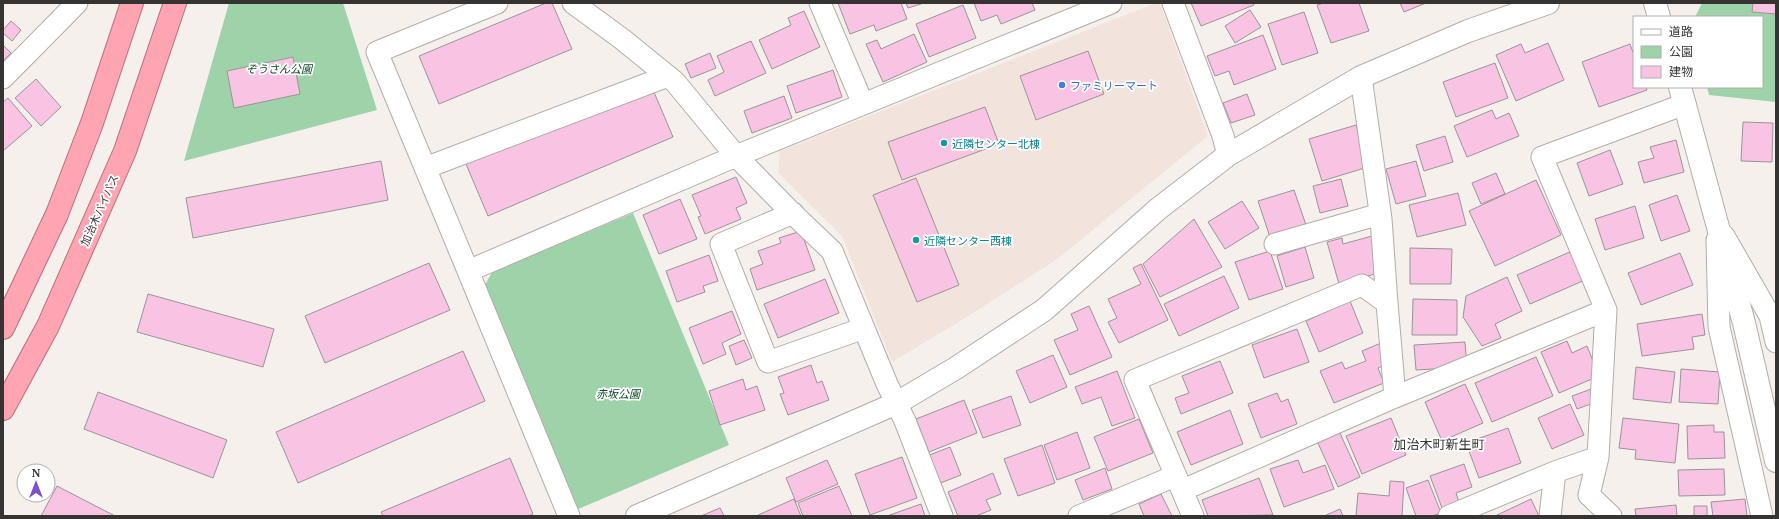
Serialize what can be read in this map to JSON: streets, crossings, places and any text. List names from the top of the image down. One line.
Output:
{"streets":{"highway":["加治木バイパス"]},"districts":["加治木町新生町"],"parks":["ぞうさん公園","赤坂公園"],"places":["ファミリーマート","近隣センター北棟","近隣センター西棟"],"legend":["道路","公園","建物"],"north":"top"}
